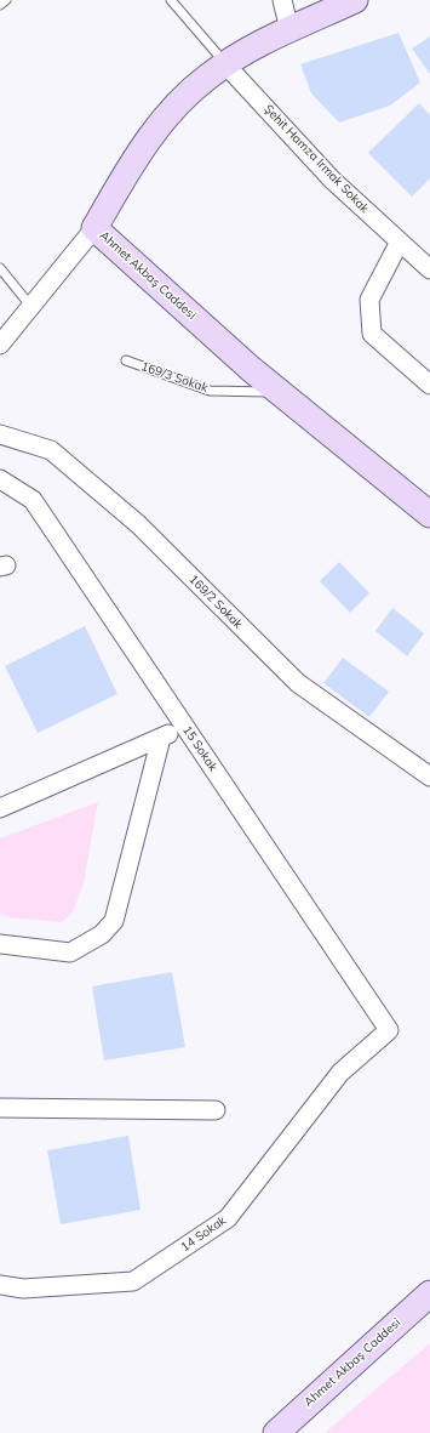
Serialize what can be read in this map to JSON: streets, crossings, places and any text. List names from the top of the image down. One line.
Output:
{"streets":{"street":["Şehit Hamza Irmak Sokak","Ahmet Akbaş Caddesi","169/2 Sokak","15 Sokak","14 Sokak"],"lane":["169/3 Sokak"]},"crossings":[["Şehit Hamza Irmak Sokak","Ahmet Akbaş Caddesi"],["Ahmet Akbaş Caddesi","169/3 Sokak"],["15 Sokak","14 Sokak"]]}
